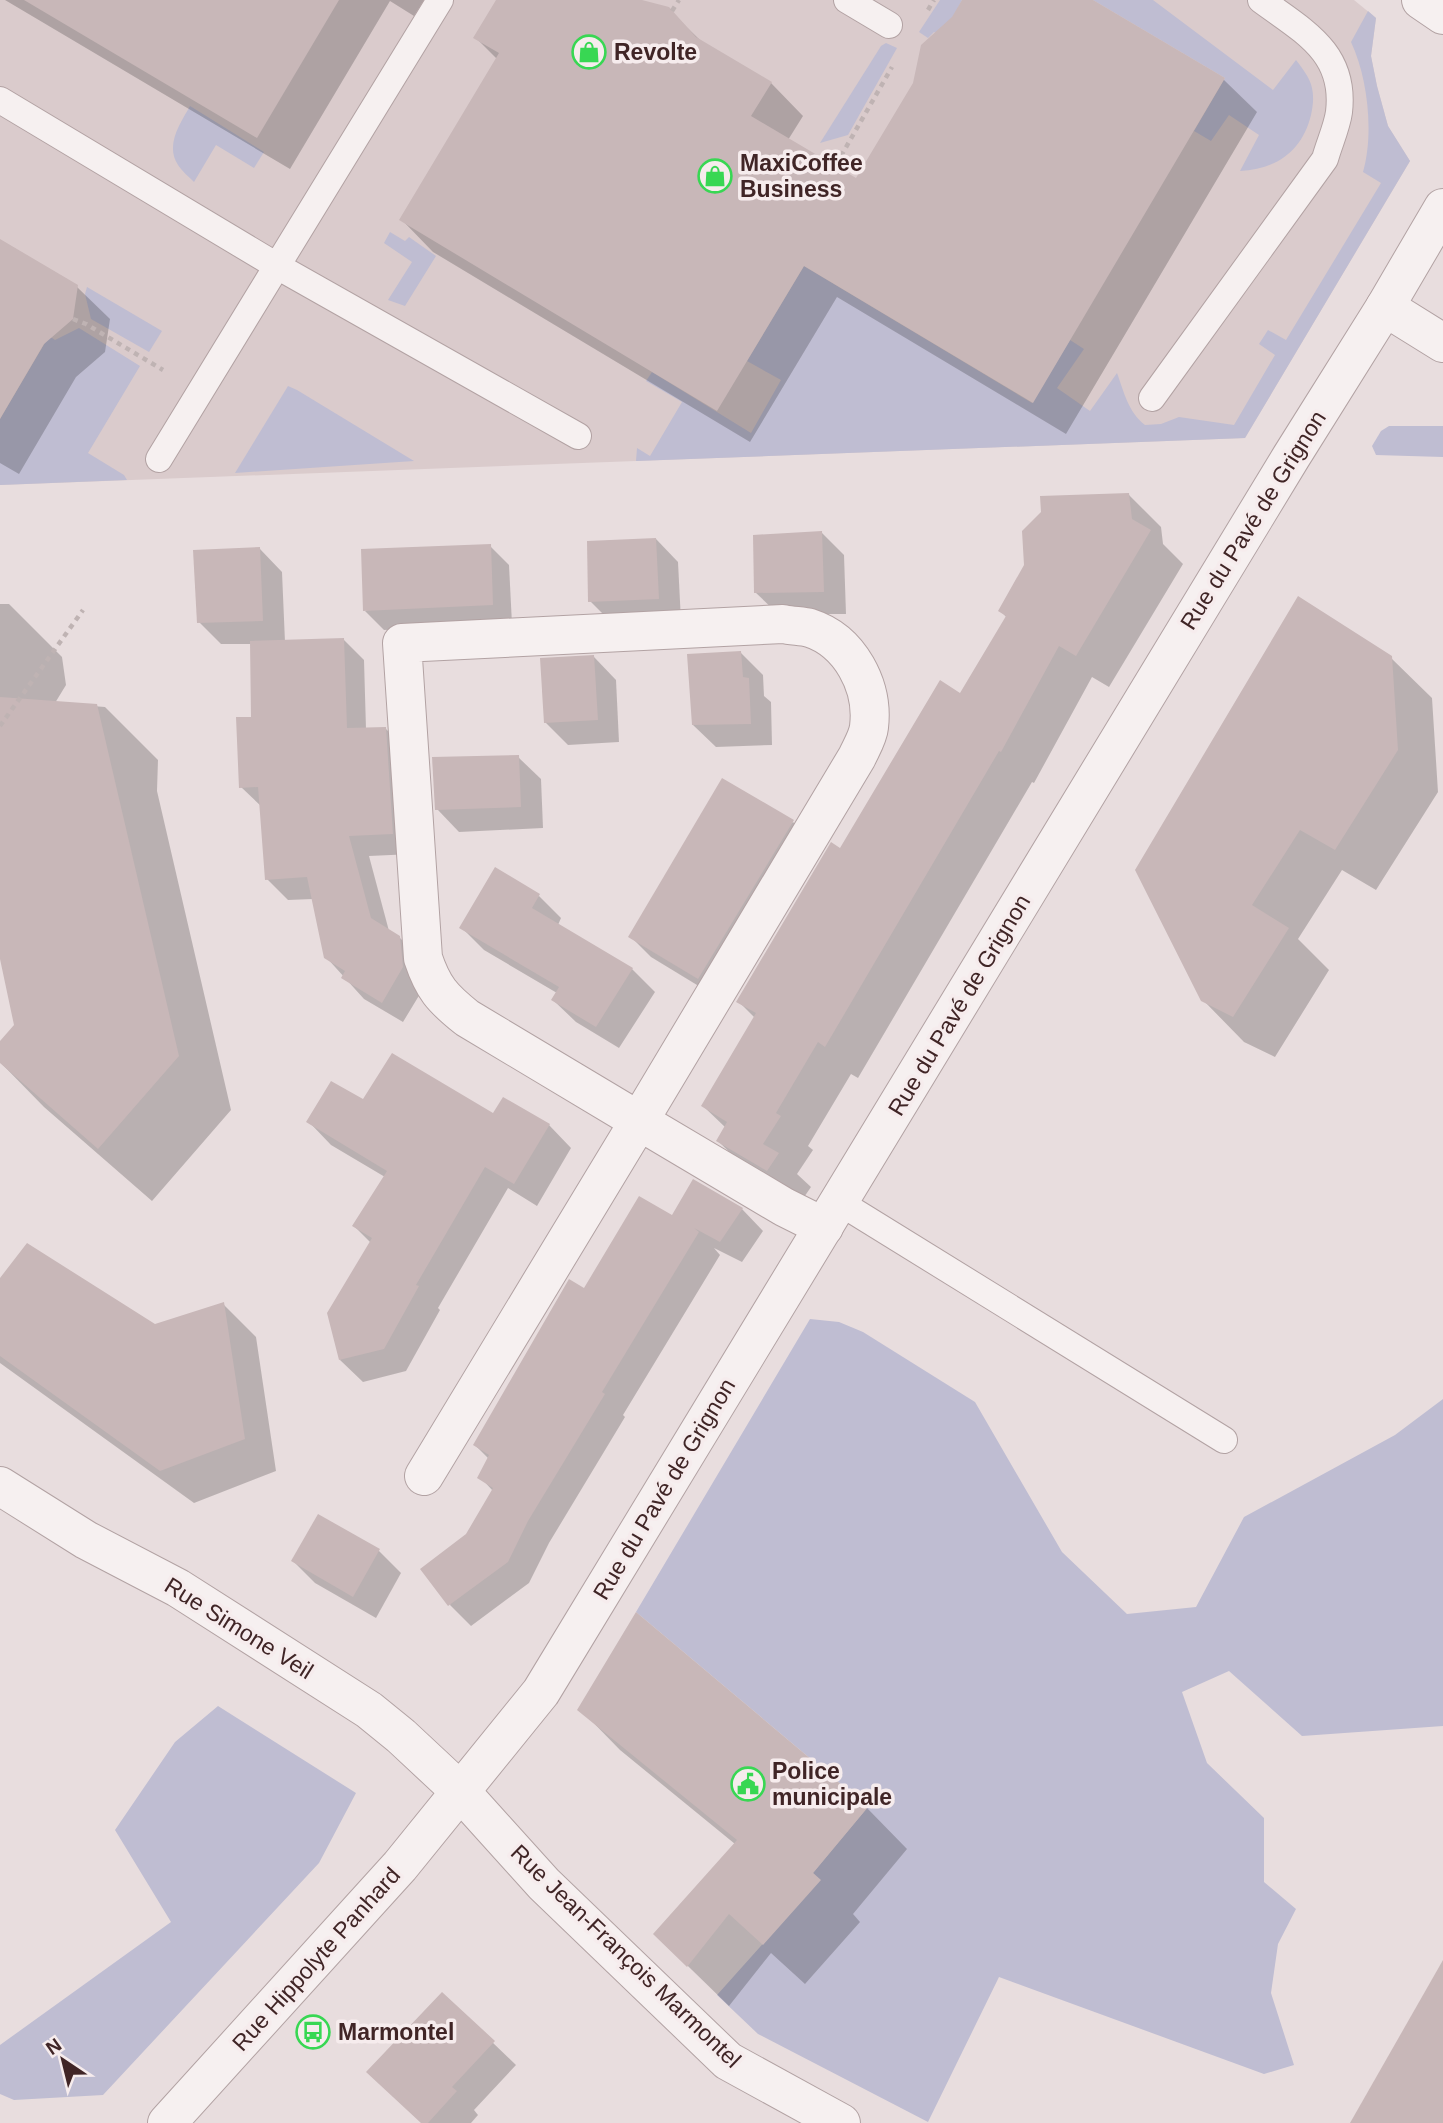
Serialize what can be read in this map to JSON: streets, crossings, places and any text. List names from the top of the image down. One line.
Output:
{"streets":{"street":["Rue du Pavé de Grignon","Rue Simone Veil","Rue Jean-François Marmontel","Rue Hippolyte Panhard"]},"crossings":[["Rue du Pavé de Grignon","Rue Simone Veil"],["Rue du Pavé de Grignon","Rue Jean-François Marmontel"],["Rue du Pavé de Grignon","Rue Hippolyte Panhard"],["Rue Simone Veil","Rue Jean-François Marmontel"],["Rue Simone Veil","Rue Hippolyte Panhard"],["Rue Jean-François Marmontel","Rue Hippolyte Panhard"]],"places":{"shop":["Revolte","MaxiCoffee Business"],"public building":["Police municipale"],"bus stop":["Marmontel"]},"north":"top left"}
